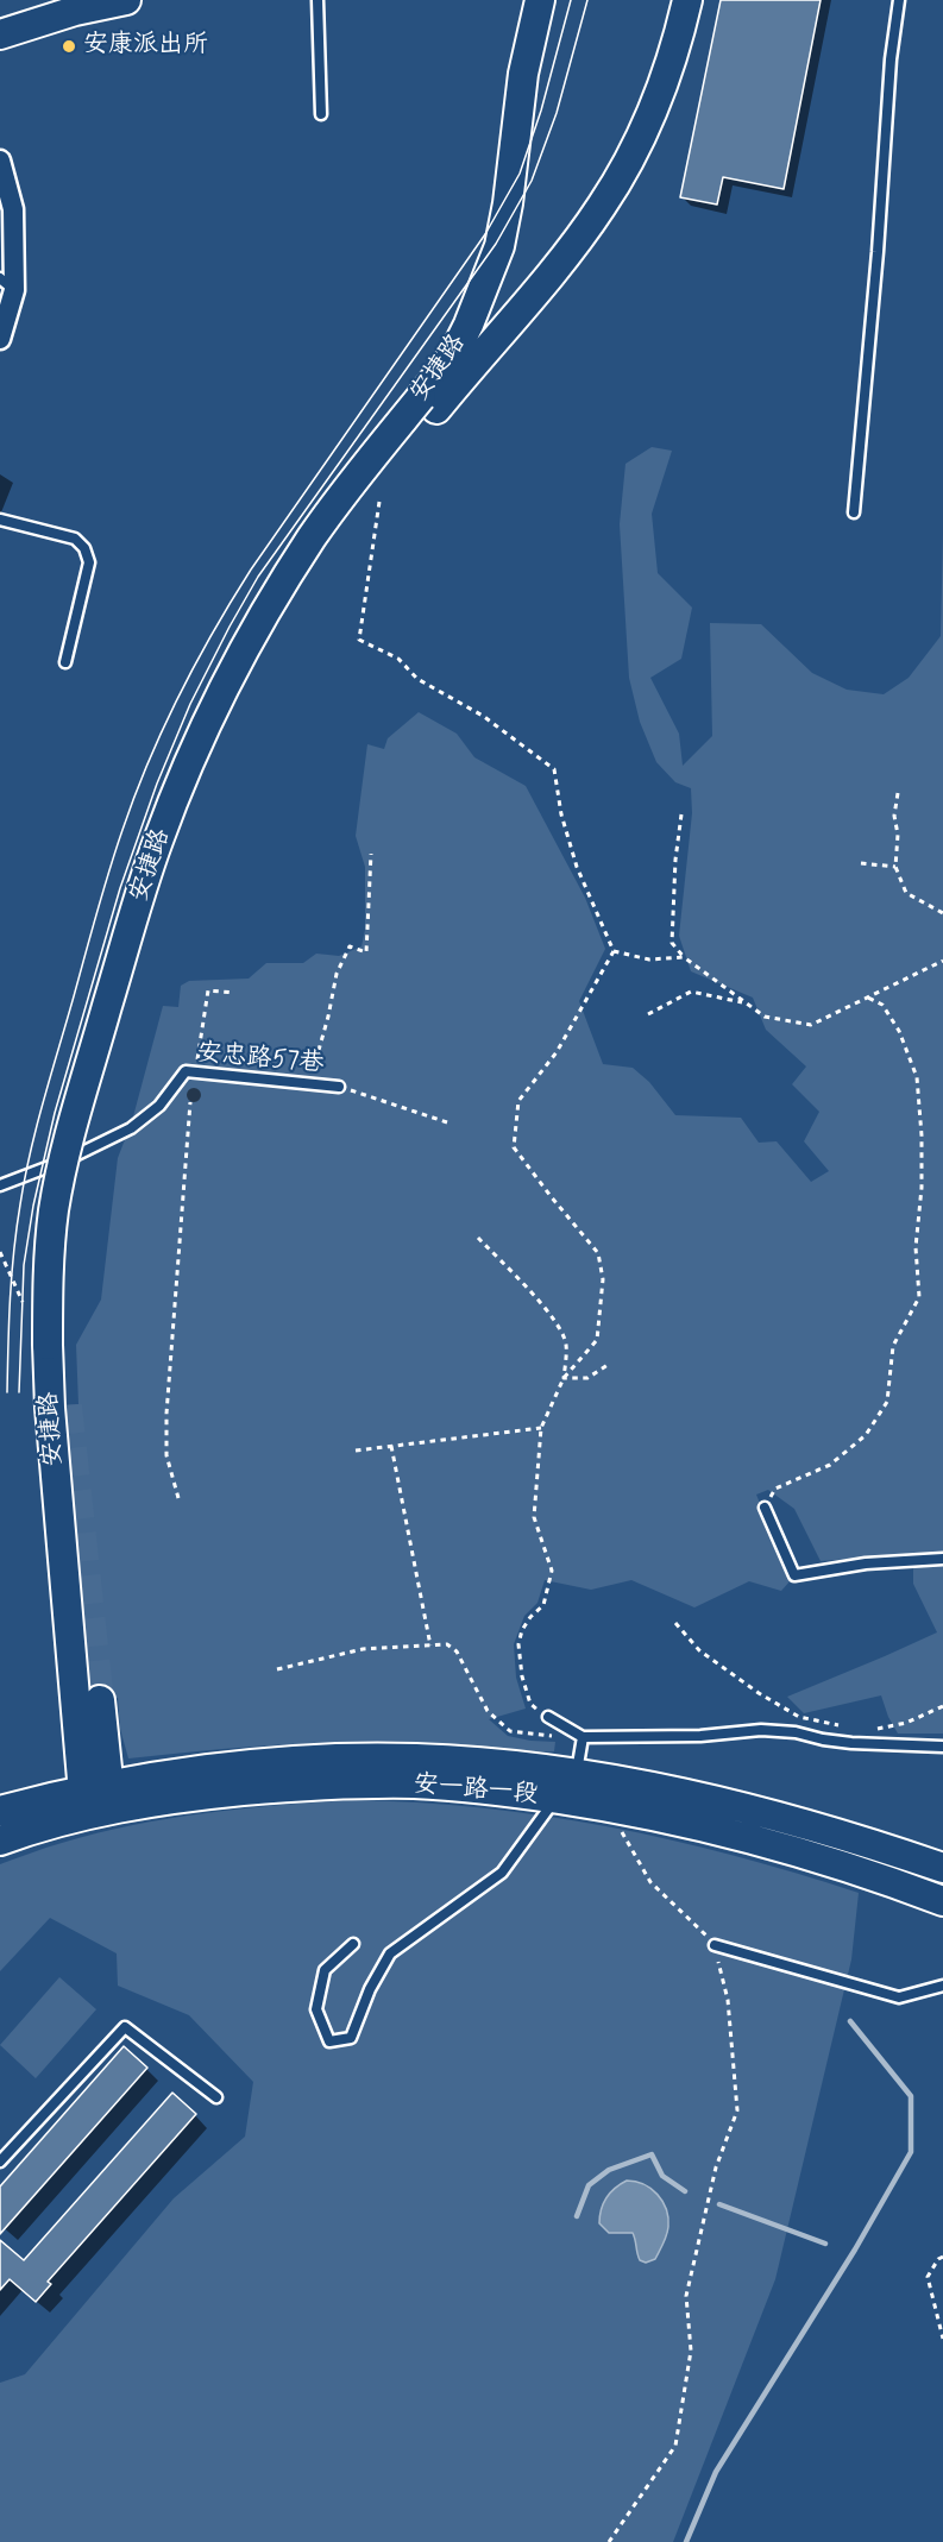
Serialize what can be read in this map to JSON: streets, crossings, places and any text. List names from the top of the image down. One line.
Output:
{"streets":{"street":["安捷路","安一路一段"],"lane":["安忠路57巷"]},"crossings":[["安捷路","安一路一段"]],"places":["安康派出所"]}
